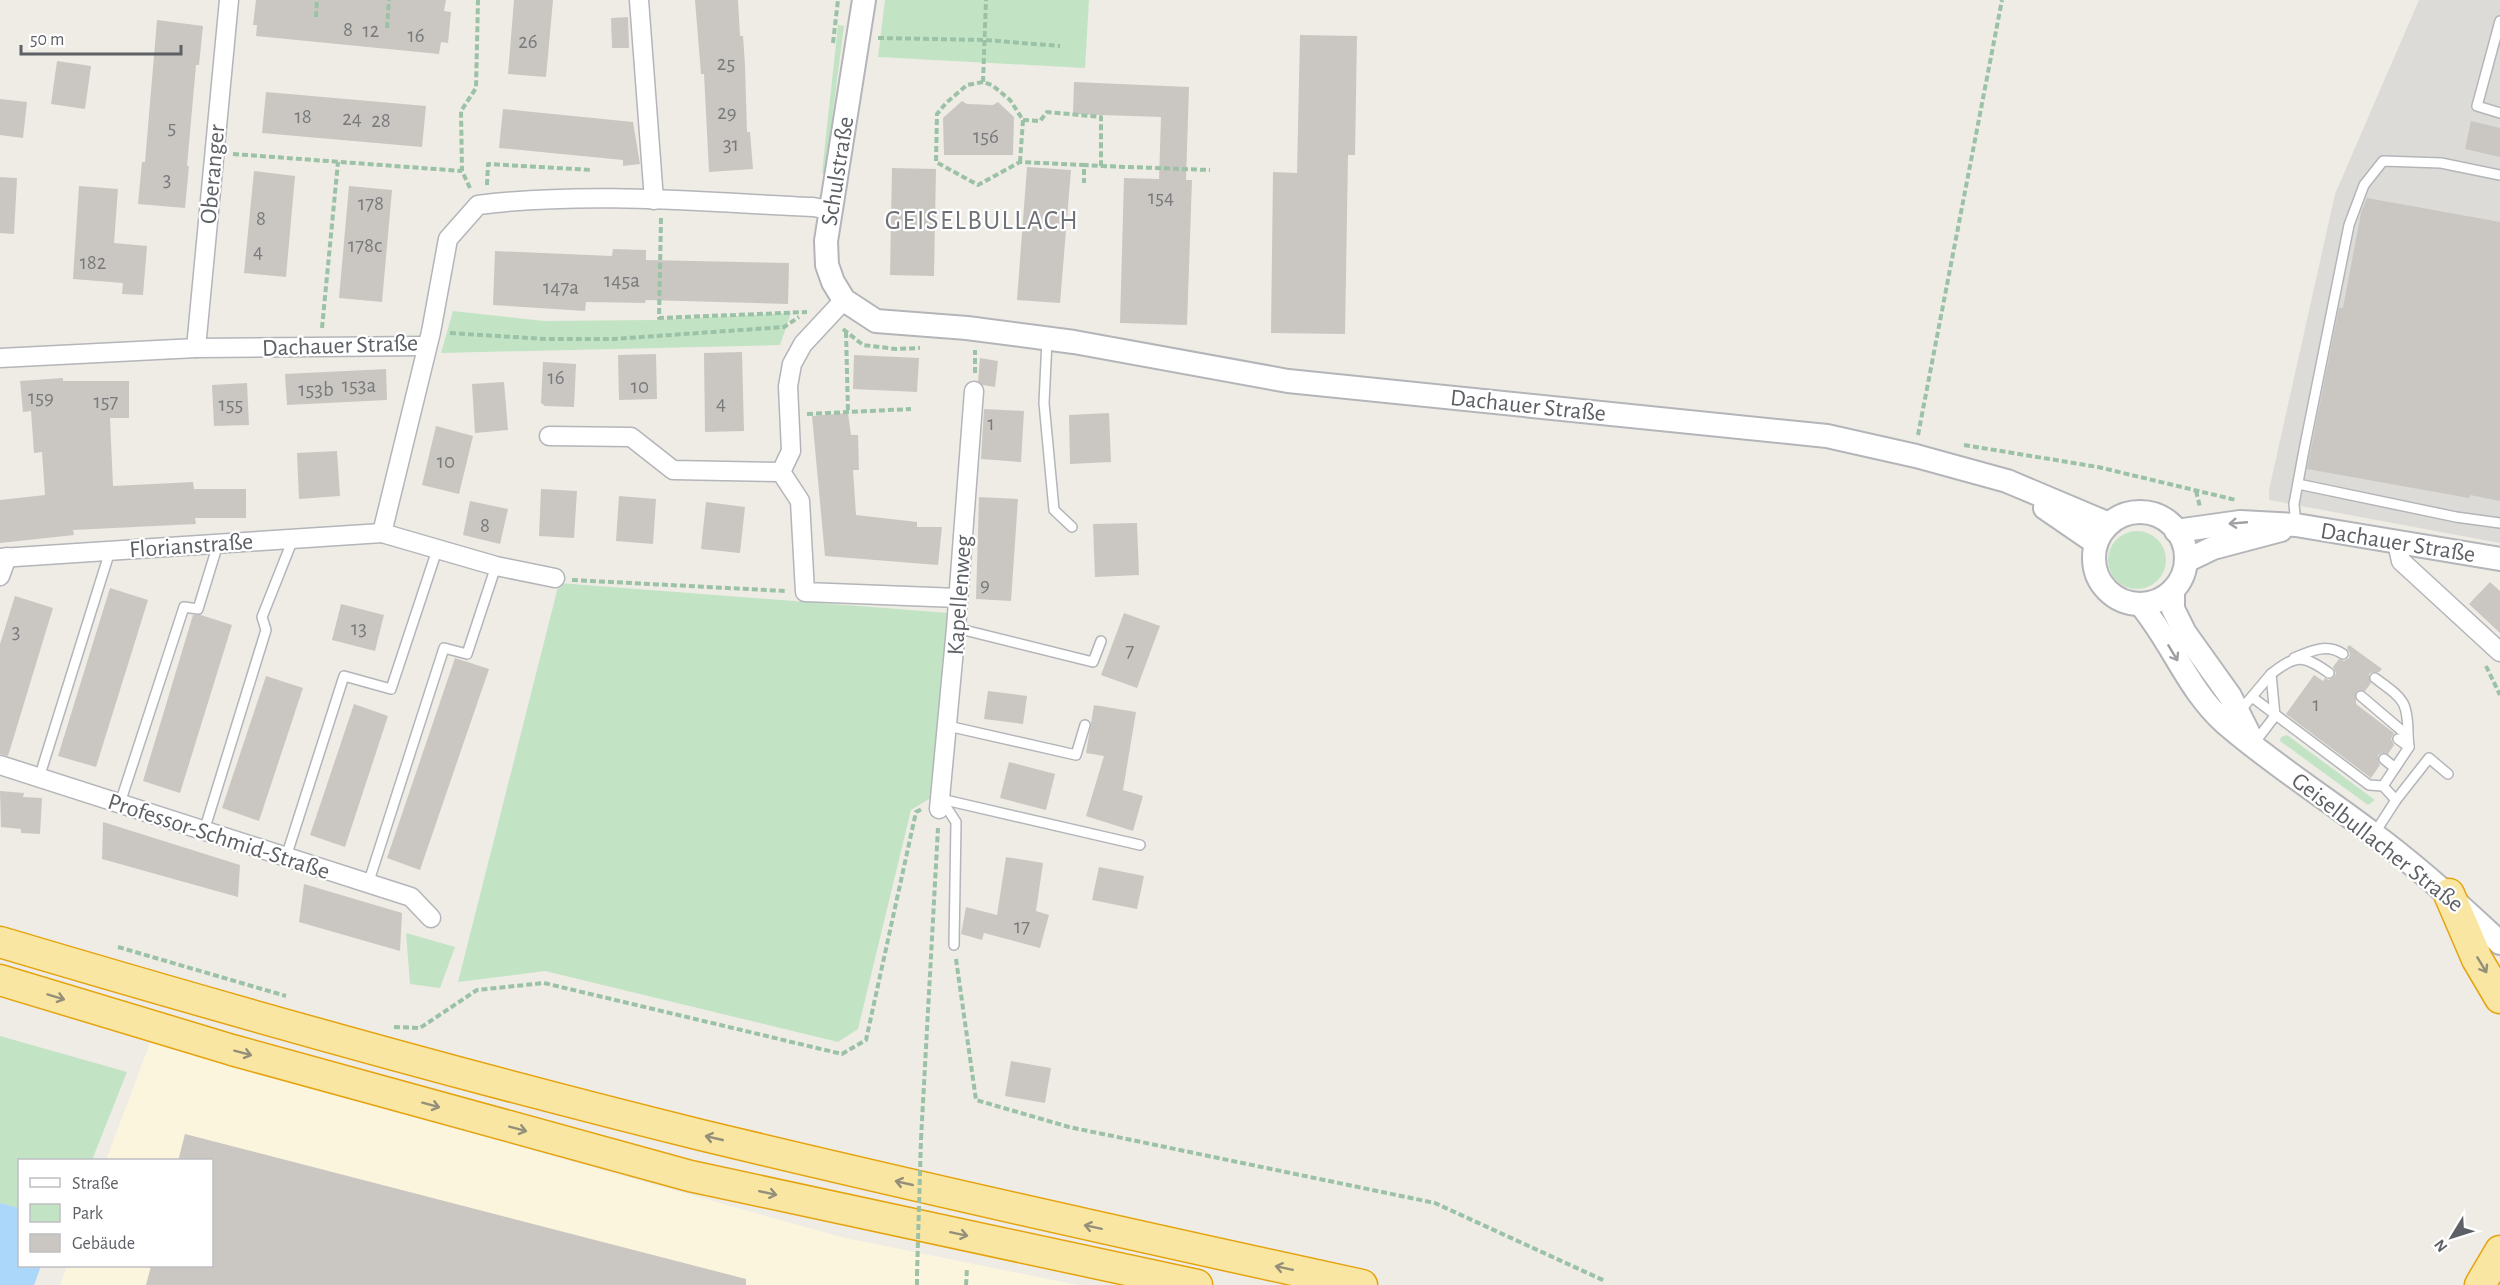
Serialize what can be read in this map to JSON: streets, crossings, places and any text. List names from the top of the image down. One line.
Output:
{"streets":{"street":["Schulstraße","Oberanger","Dachauer Straße","Florianstraße","Kapellenweg","Professor-Schmid-Straße","Geiselbullacher Straße"]},"crossings":[["Schulstraße","Dachauer Straße"],["Oberanger","Dachauer Straße"],["Dachauer Straße","Geiselbullacher Straße"]],"districts":["GEISELBULLACH"],"house_numbers":["8","12","16","26","25","29","18","24","28","5","156","31","3","154","178","8","178c","4","182","145a","147a","16","153a","10","153b","159","157","4","155","1","10","8","9","13","3","7","1","17"],"legend":["Straße","Park","Gebäude"],"scale_bar":"50 m","north":"bottom left"}
